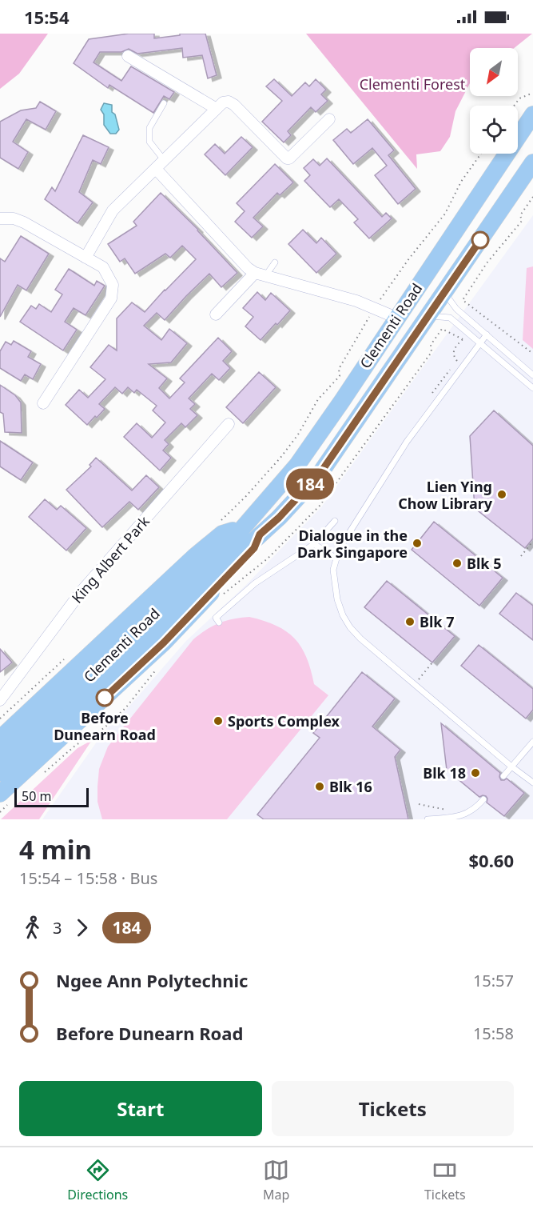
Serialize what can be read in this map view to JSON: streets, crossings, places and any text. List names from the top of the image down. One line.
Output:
{"streets":{"main road":["Clementi Road"],"street":["King Albert Park"]},"parks":["Clementi Forest"],"places":["Lien Ying Chow Library","Dialogue in the Dark Singapore","Blk 5","Blk 7","Before Dunearn Road","Sports Complex","Blk 18","Blk 16"],"lines":["bus line 184"],"scale_bar":"50 m","north":"bottom left","page":{"status":"15:54","on_map":"184","scale":"50 m","heading":["4 min","15:54 – 15:58 · Bus","$0.60"],"legs":["3","184"],"list":[{"name":"Ngee Ann Polytechnic","value":"15:57"},{"name":"Before Dunearn Road","value":"15:58"}],"buttons":["Start","Tickets"],"tabs":["Directions","Map","Tickets"]}}
